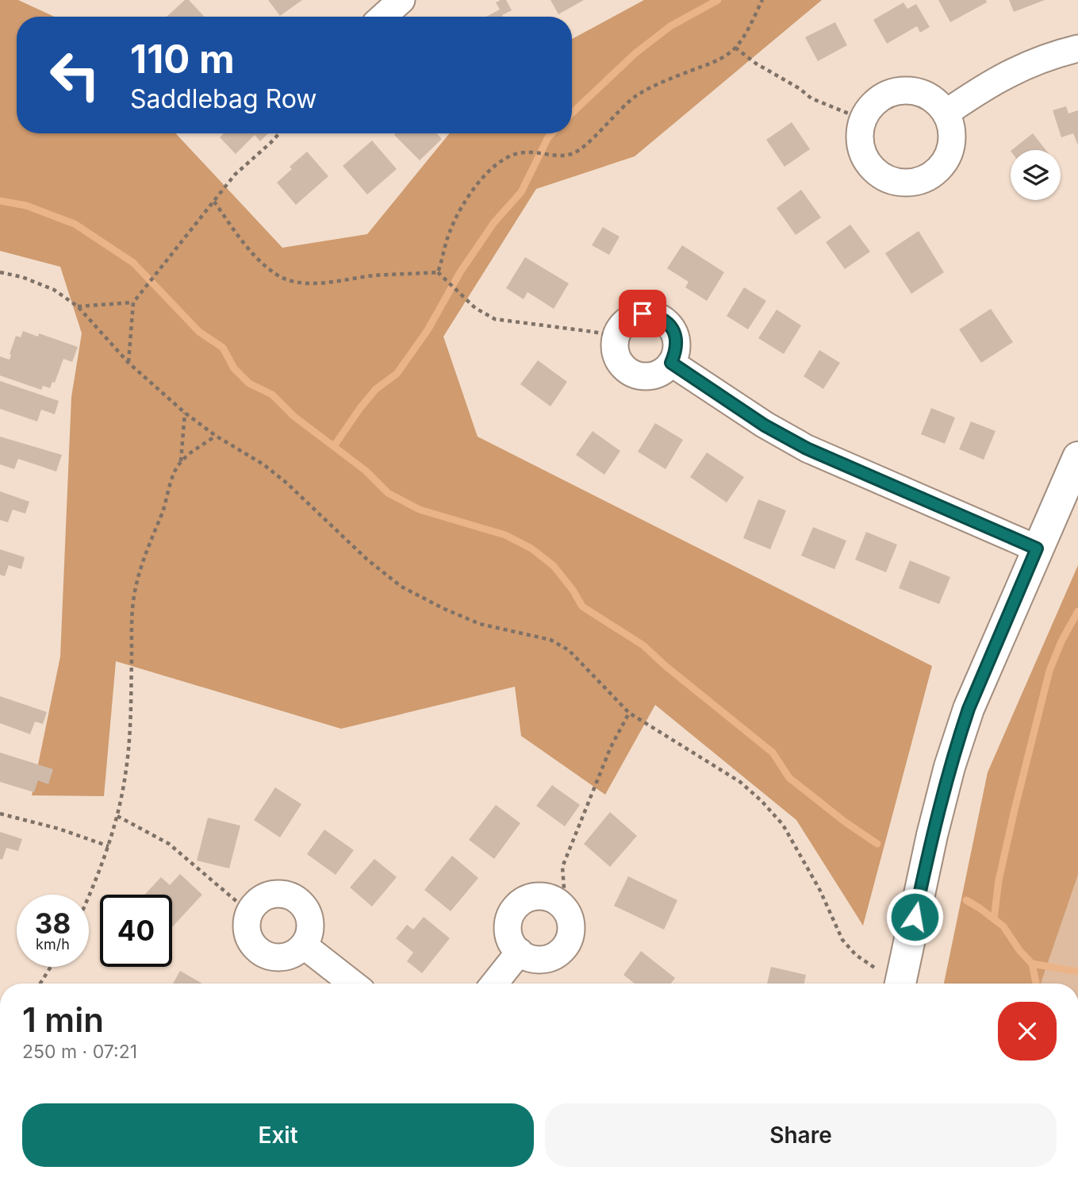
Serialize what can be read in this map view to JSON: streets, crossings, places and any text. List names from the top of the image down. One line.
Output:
{"page":{"turn":["110 m","Saddlebag Row"],"speed":"38 km/h","limit":"40","heading":["1 min","250 m · 07:21"],"buttons":["Exit","Share"]}}
